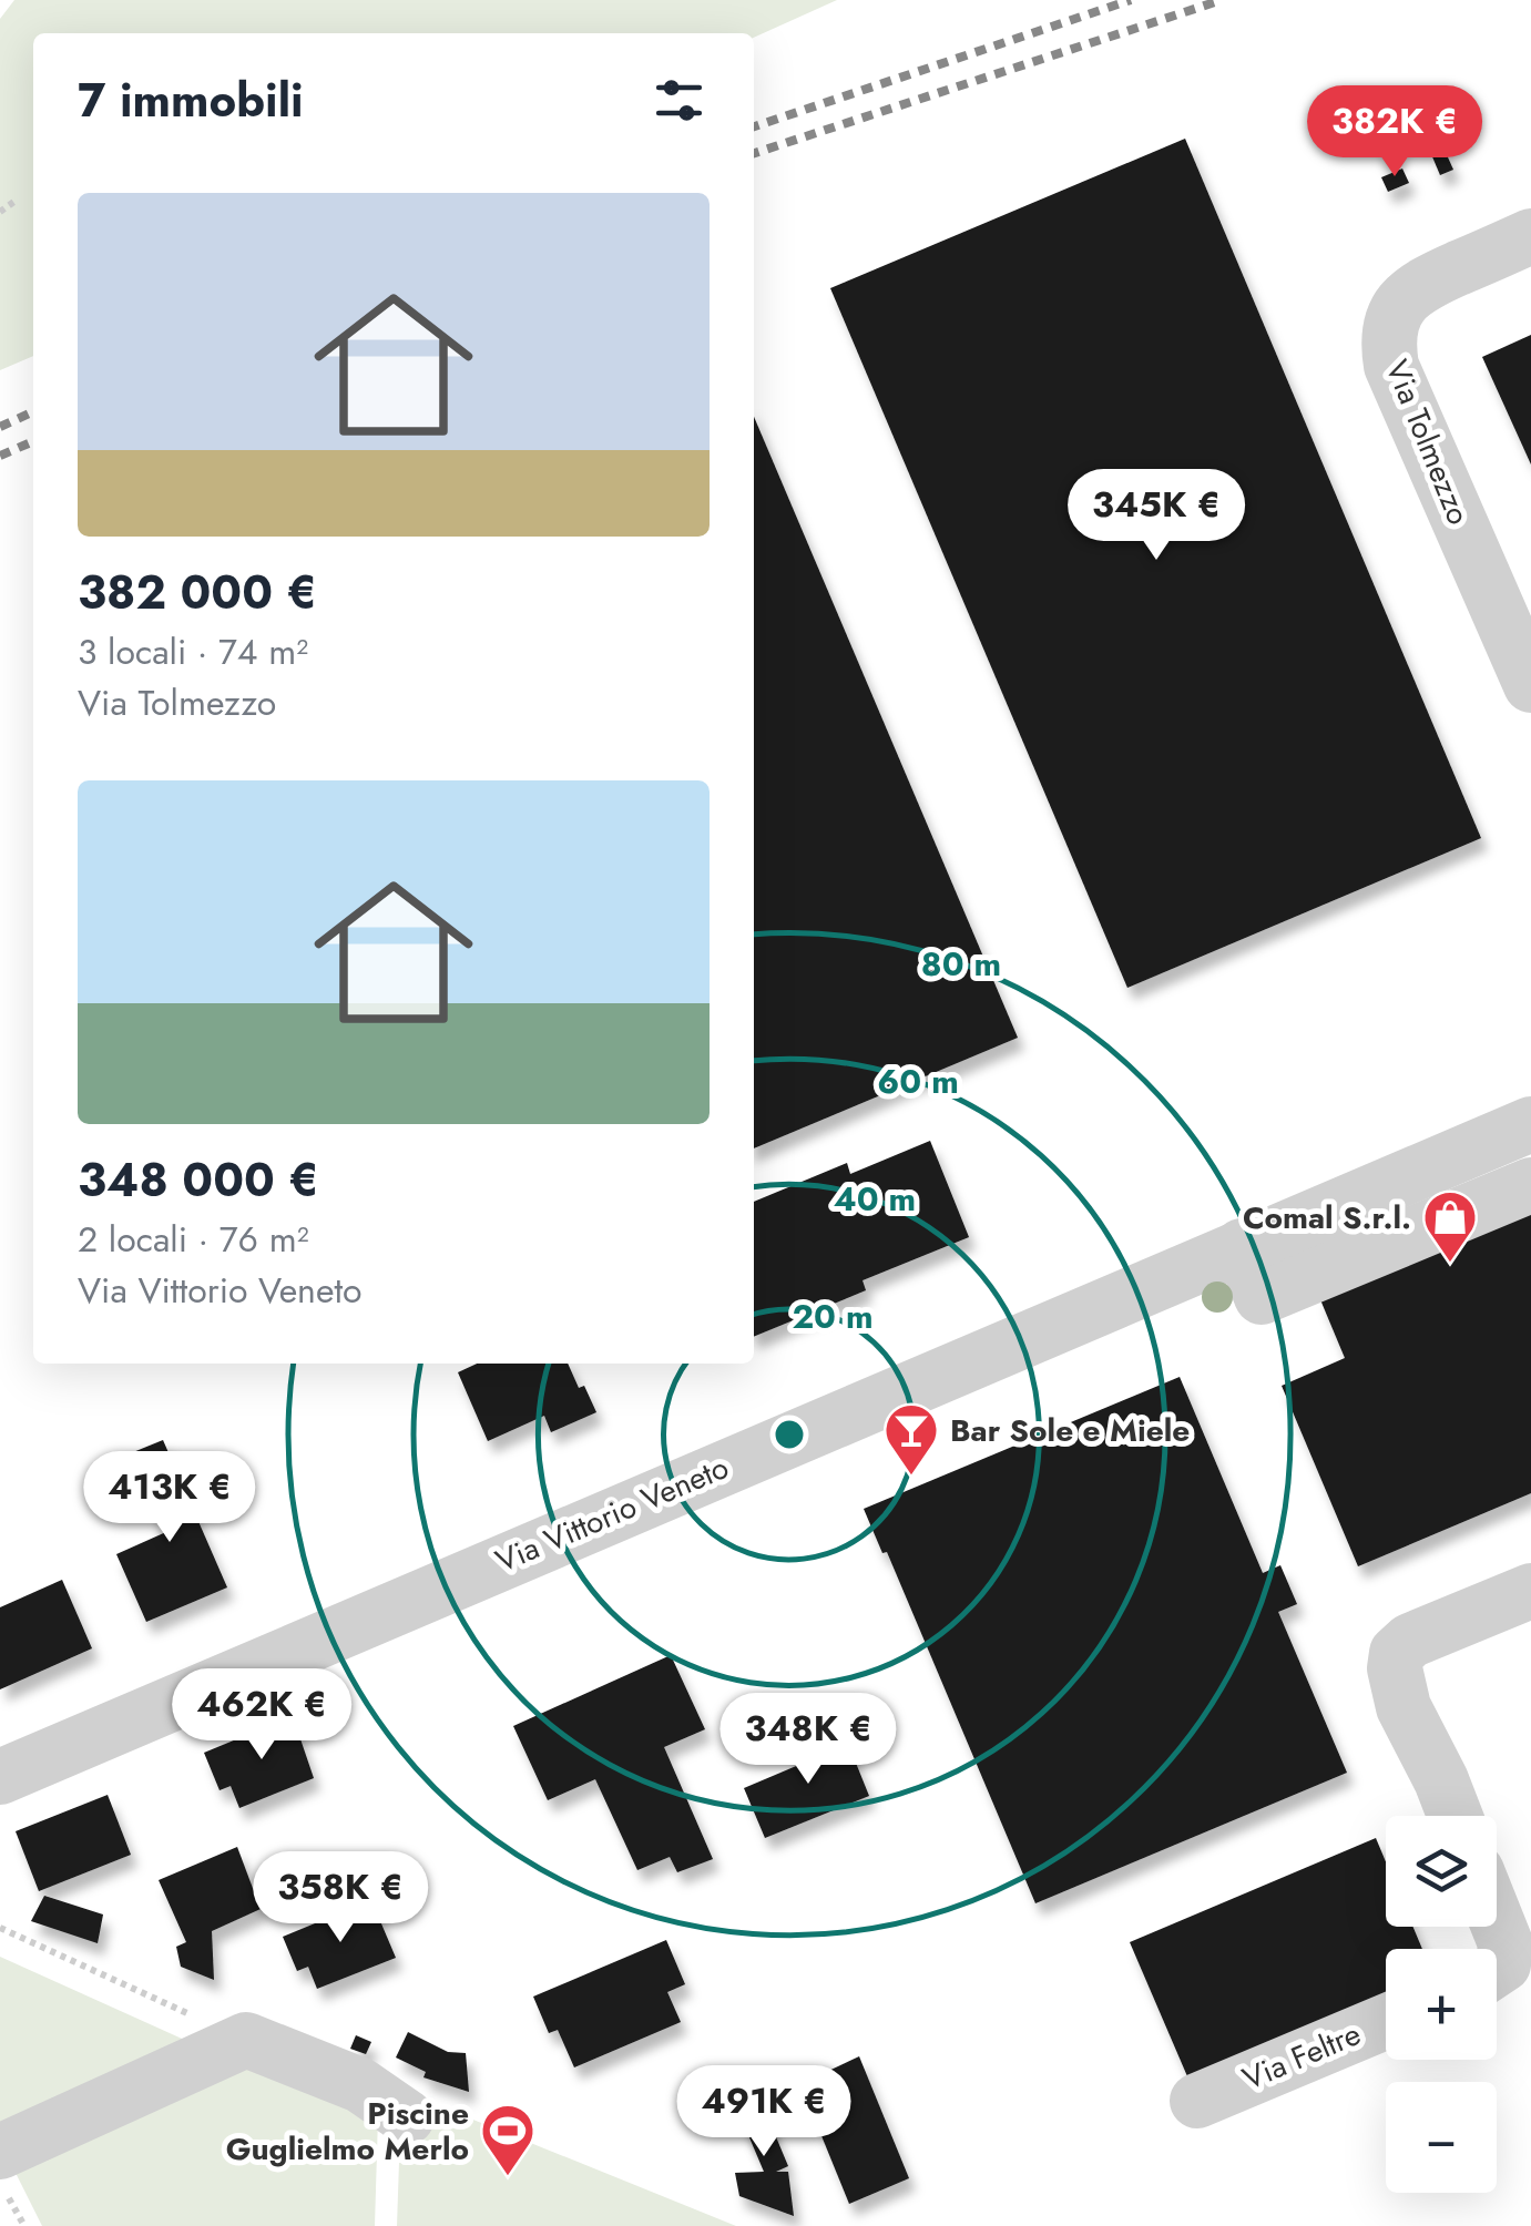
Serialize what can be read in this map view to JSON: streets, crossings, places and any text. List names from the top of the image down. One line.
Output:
{"streets":{"street":["Via Tolmezzo","Via Vittorio Veneto","Via Feltre"]},"places":{"shop":["Comal S.r.l."],"bar":["Bar Sole e Miele"],"sports":["Piscine Guglielmo Merlo"]},"page":{"heading":"7 immobili","price":["382K €","345K €","413K €","462K €","348K €","358K €","491K €"],"list":[{"name":"382 000 €","note":"3 locali · 74 m² · Via Tolmezzo"},{"name":"348 000 €","note":"2 locali · 76 m² · Via Vittorio Veneto"}],"map_buttons":["+","−"]},"rings":["80 m","60 m","40 m","20 m"]}
